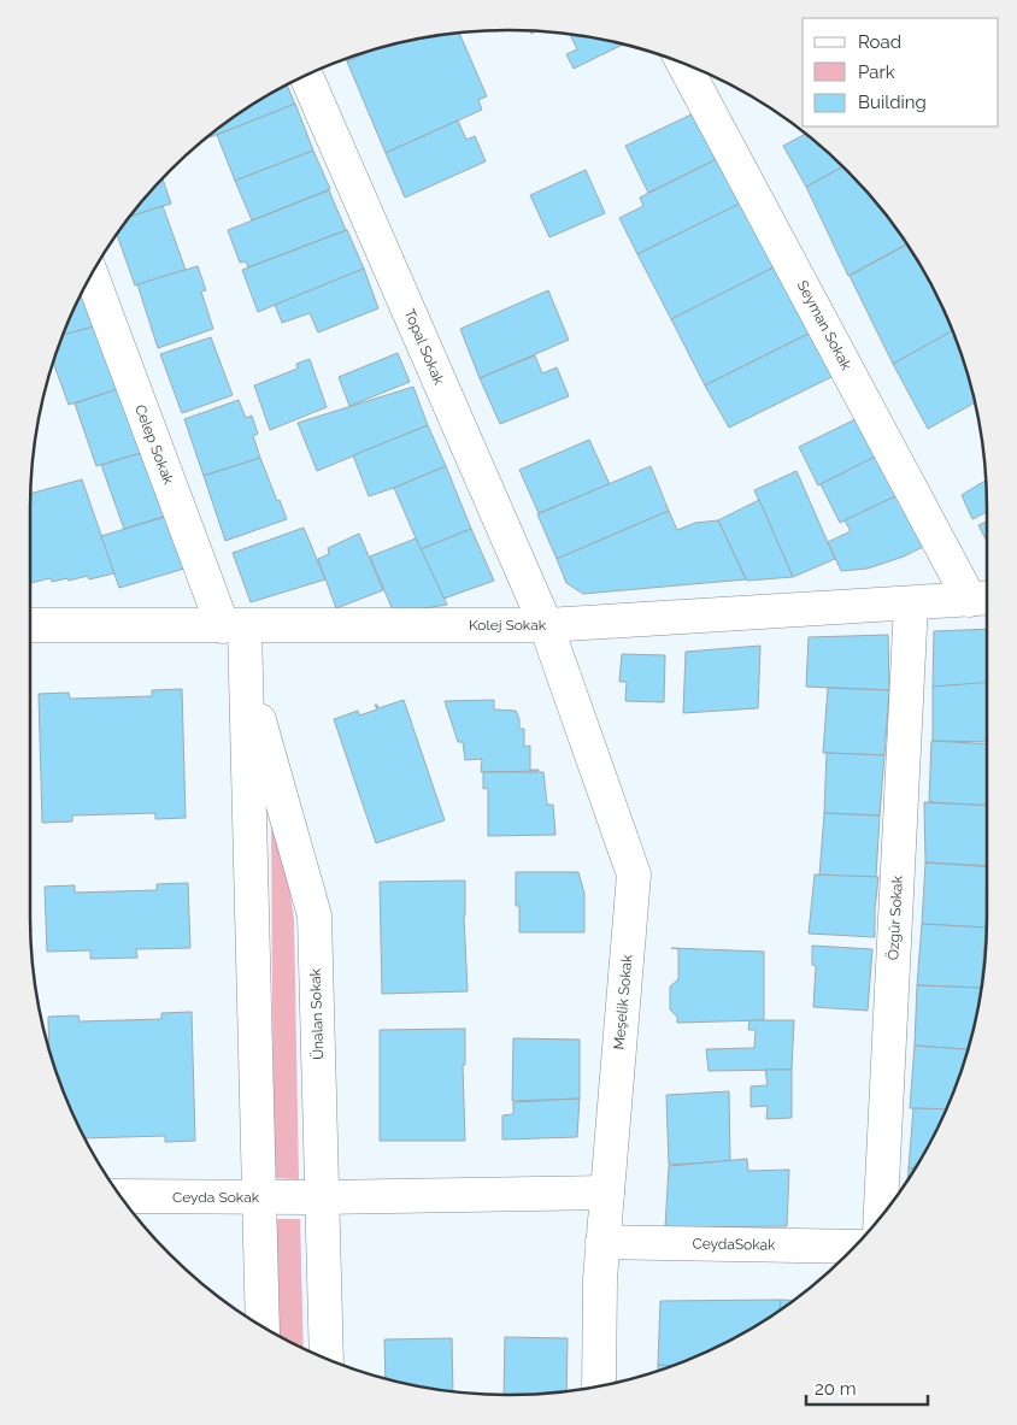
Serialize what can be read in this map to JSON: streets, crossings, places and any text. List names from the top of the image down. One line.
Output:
{"streets":{"street":["Seyman Sokak","Topal Sokak","Celep Sokak","Kolej Sokak","Özgür Sokak","Meşelik Sokak","Ünalan Sokak","Ceyda Sokak","CeydaSokak"]},"crossings":[["Seyman Sokak","Kolej Sokak"],["Topal Sokak","Kolej Sokak"],["Topal Sokak","Meşelik Sokak"],["Celep Sokak","Kolej Sokak"],["Celep Sokak","Ünalan Sokak"],["Kolej Sokak","Özgür Sokak"],["Kolej Sokak","Meşelik Sokak"],["Kolej Sokak","Ünalan Sokak"],["Meşelik Sokak","Ceyda Sokak"],["Meşelik Sokak","CeydaSokak"],["Ünalan Sokak","Ceyda Sokak"]],"legend":["Road","Park","Building"],"scale_bar":"20 m"}
